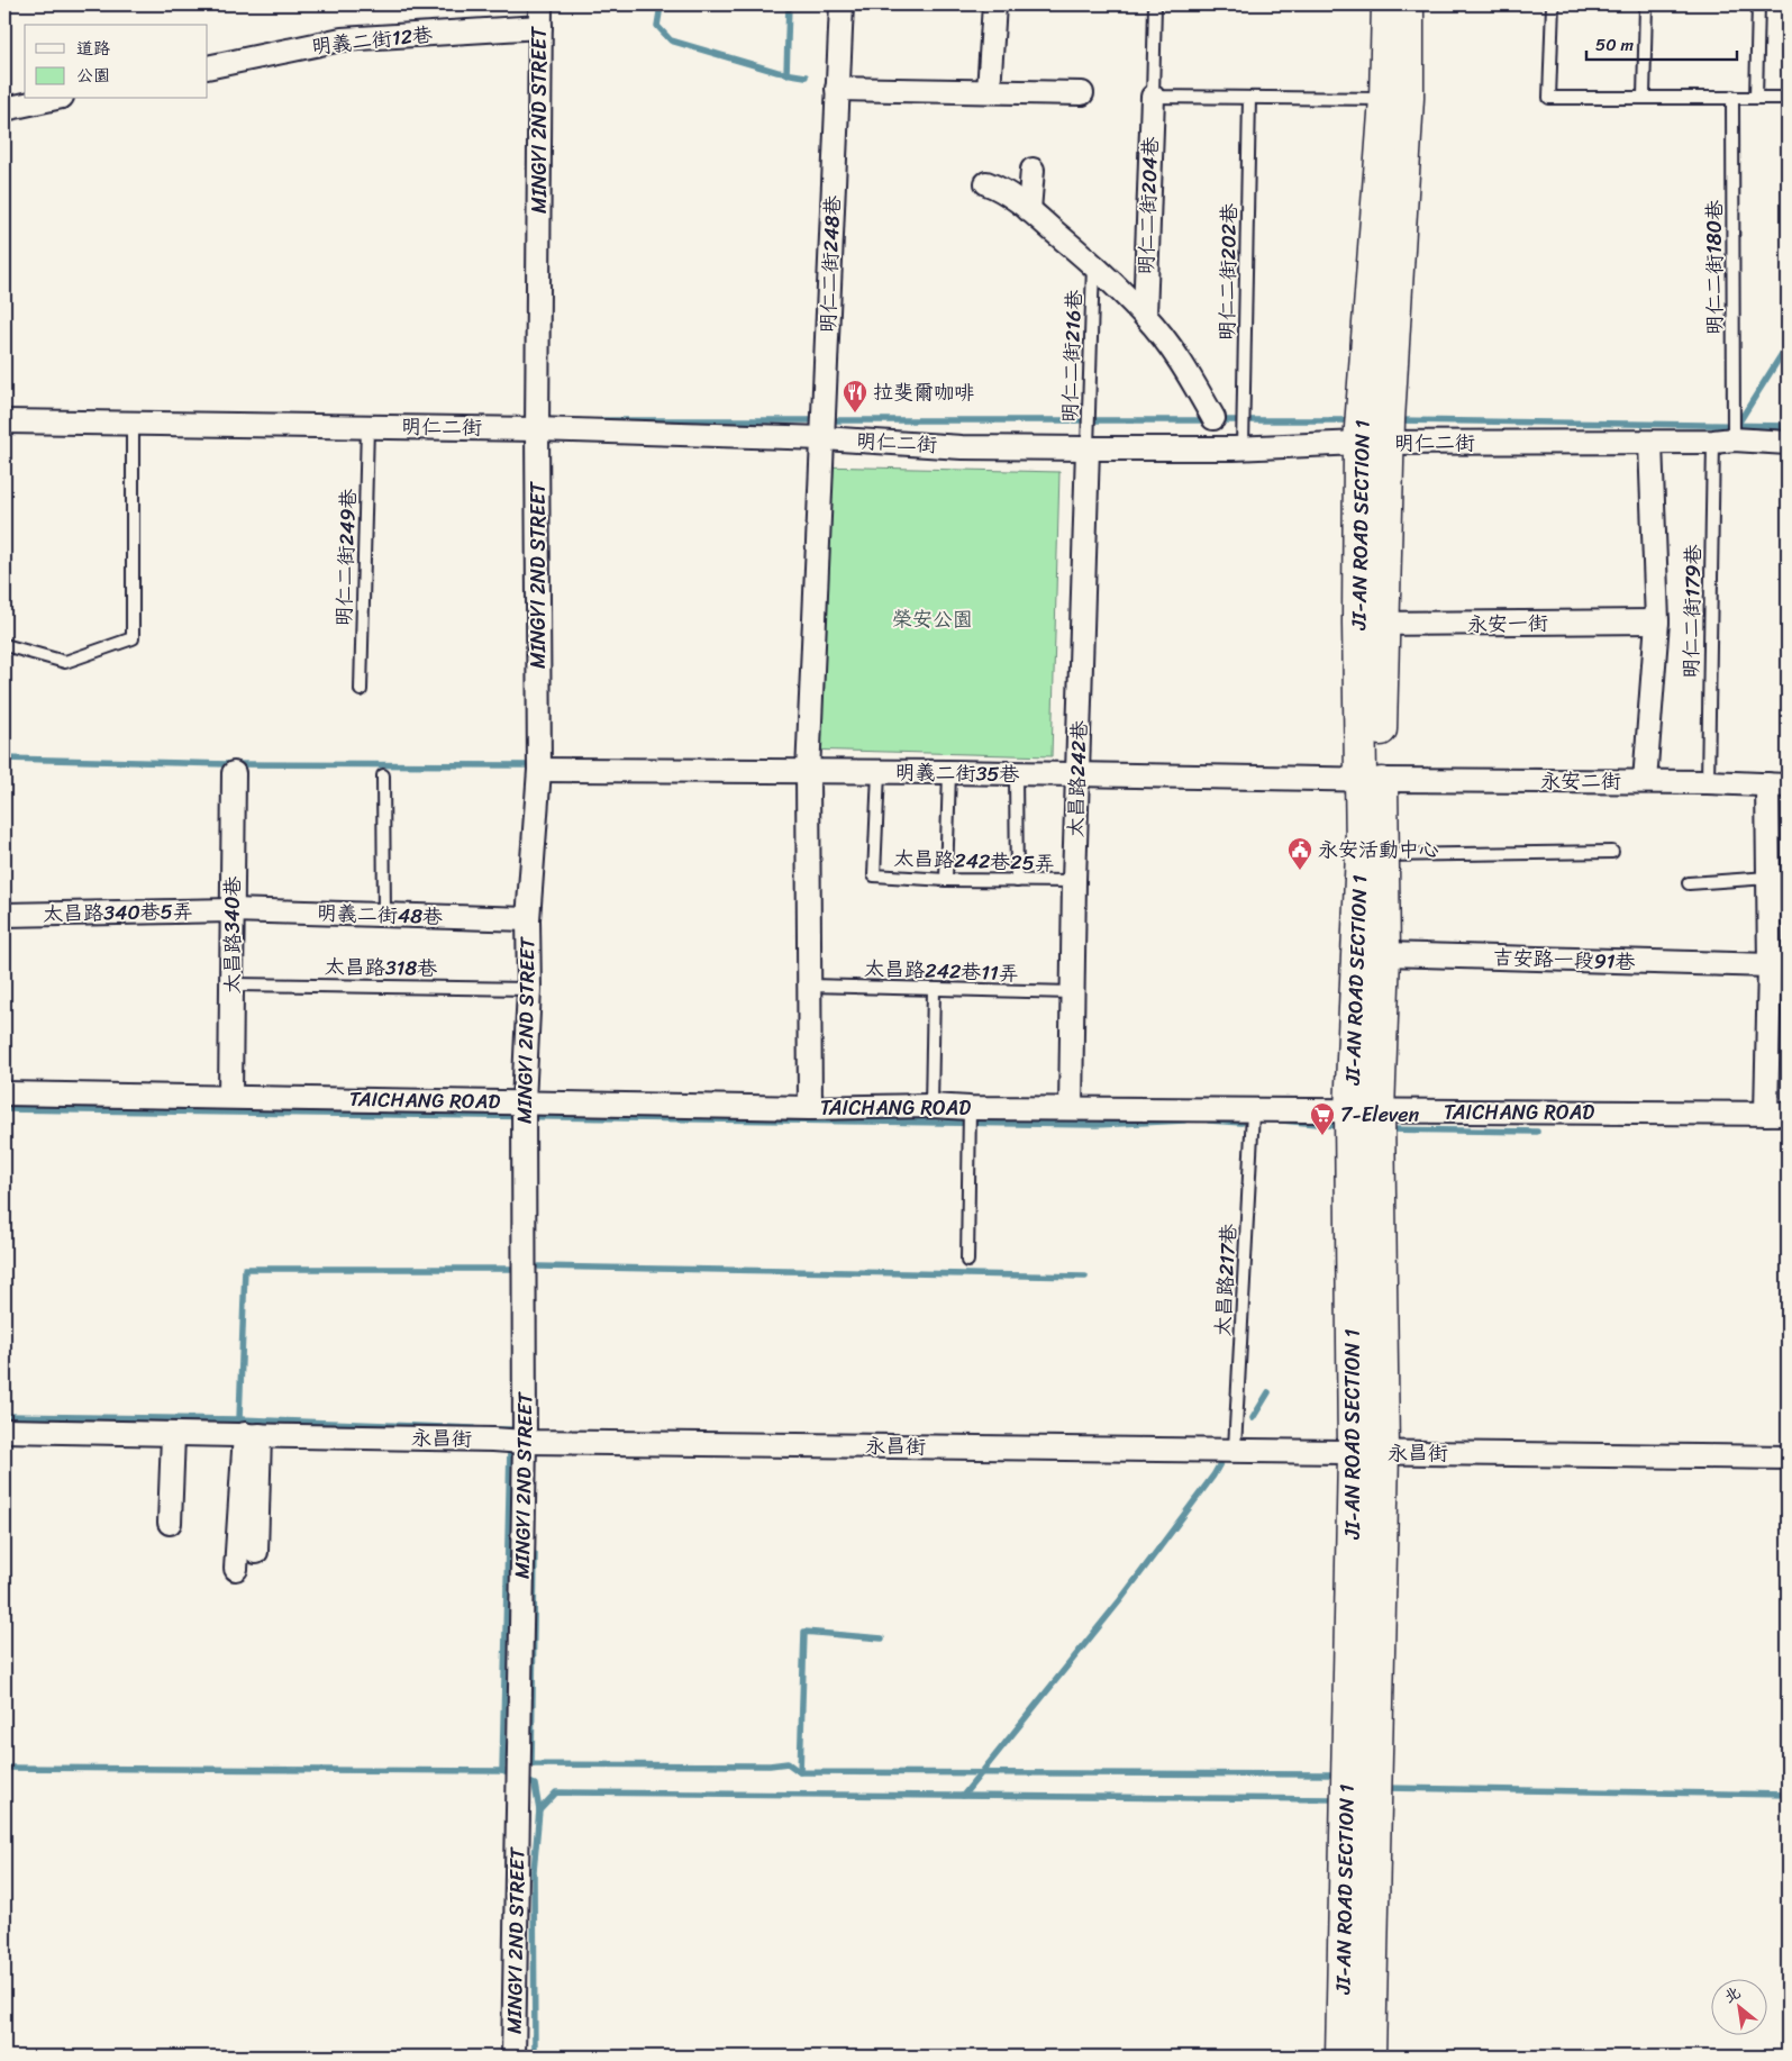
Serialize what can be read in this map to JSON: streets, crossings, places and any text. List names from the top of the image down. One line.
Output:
{"streets":{"street":["明義二街12巷","MINGYI 2ND STREET","明仁二街204巷","明仁二街248巷","明仁二街","JI-AN ROAD SECTION 1","永安一街","明義二街35巷","太昌路242巷","永安二街","太昌路340巷5弄","明義二街48巷","太昌路340巷","吉安路一段91巷","TAICHANG ROAD","永昌街"],"lane":["明仁二街180巷","明仁二街202巷","明仁二街216巷","明仁二街249巷","明仁二街179巷","太昌路242巷25弄","太昌路318巷","太昌路242巷11弄","太昌路217巷"]},"crossings":[["明義二街12巷","MINGYI 2ND STREET"],["MINGYI 2ND STREET","明仁二街"],["MINGYI 2ND STREET","明義二街35巷"],["MINGYI 2ND STREET","明義二街48巷"],["MINGYI 2ND STREET","太昌路318巷"],["MINGYI 2ND STREET","TAICHANG ROAD"],["MINGYI 2ND STREET","永昌街"],["明仁二街204巷","明仁二街216巷"],["明仁二街248巷","明仁二街"],["明仁二街248巷","明義二街35巷"],["明仁二街248巷","太昌路242巷11弄"],["明仁二街248巷","TAICHANG ROAD"],["明仁二街180巷","明仁二街"],["明仁二街180巷","明仁二街179巷"],["明仁二街202巷","明仁二街"],["明仁二街216巷","明仁二街"],["明仁二街216巷","太昌路242巷"],["明仁二街","JI-AN ROAD SECTION 1"],["明仁二街","明仁二街249巷"],["明仁二街","明仁二街179巷"],["明仁二街","太昌路242巷"],["JI-AN ROAD SECTION 1","永安一街"],["JI-AN ROAD SECTION 1","明義二街35巷"],["JI-AN ROAD SECTION 1","永安二街"],["JI-AN ROAD SECTION 1","吉安路一段91巷"],["JI-AN ROAD SECTION 1","TAICHANG ROAD"],["JI-AN ROAD SECTION 1","永昌街"],["明仁二街179巷","永安二街"],["明義二街35巷","太昌路242巷"],["明義二街35巷","永安二街"],["明義二街35巷","太昌路242巷25弄"],["太昌路242巷","太昌路242巷25弄"],["太昌路242巷","太昌路242巷11弄"],["太昌路242巷","TAICHANG ROAD"],["太昌路340巷5弄","明義二街48巷"],["太昌路340巷5弄","太昌路340巷"],["明義二街48巷","太昌路340巷"],["太昌路340巷","太昌路318巷"],["太昌路340巷","TAICHANG ROAD"],["TAICHANG ROAD","太昌路217巷"],["太昌路217巷","永昌街"]],"parks":["榮安公園"],"places":{"restaurant":["拉斐爾咖啡"],"public building":["永安活動中心"],"supermarket":["7-Eleven"]},"legend":["道路","公園"],"scale_bar":"50 m","north":"top left"}
